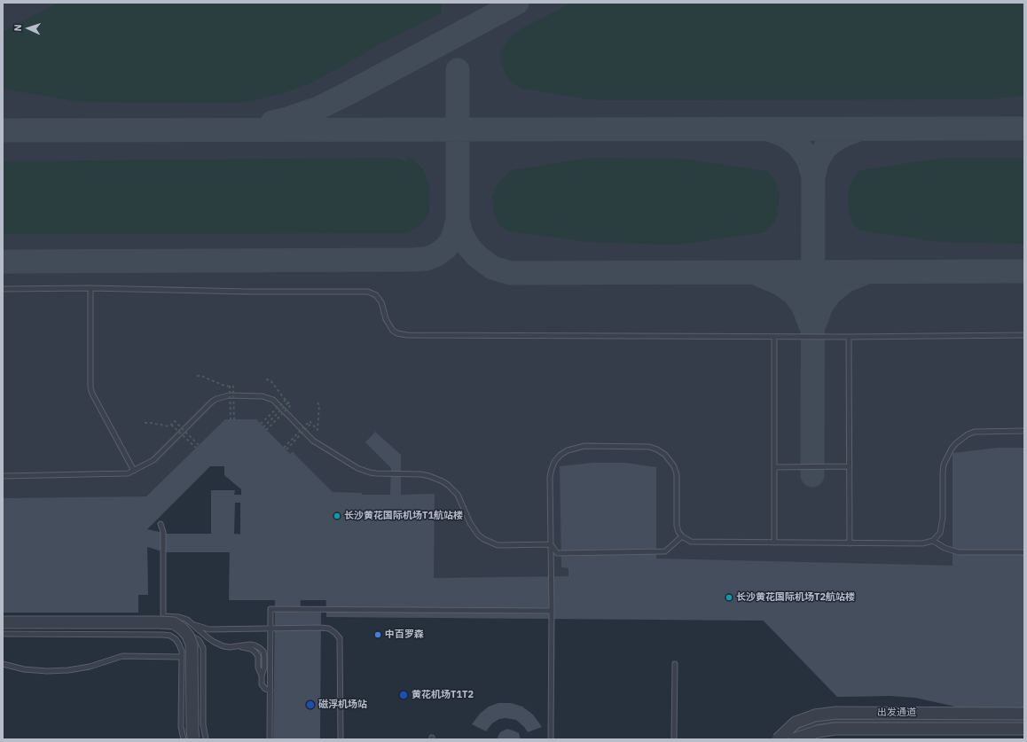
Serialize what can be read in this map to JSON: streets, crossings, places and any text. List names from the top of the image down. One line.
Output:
{"streets":{"street":["出发通道"]},"places":["长沙黄花国际机场T1航站楼","长沙黄花国际机场T2航站楼","中百罗森","黄花机场T1T2","磁浮机场站"],"north":"left"}
